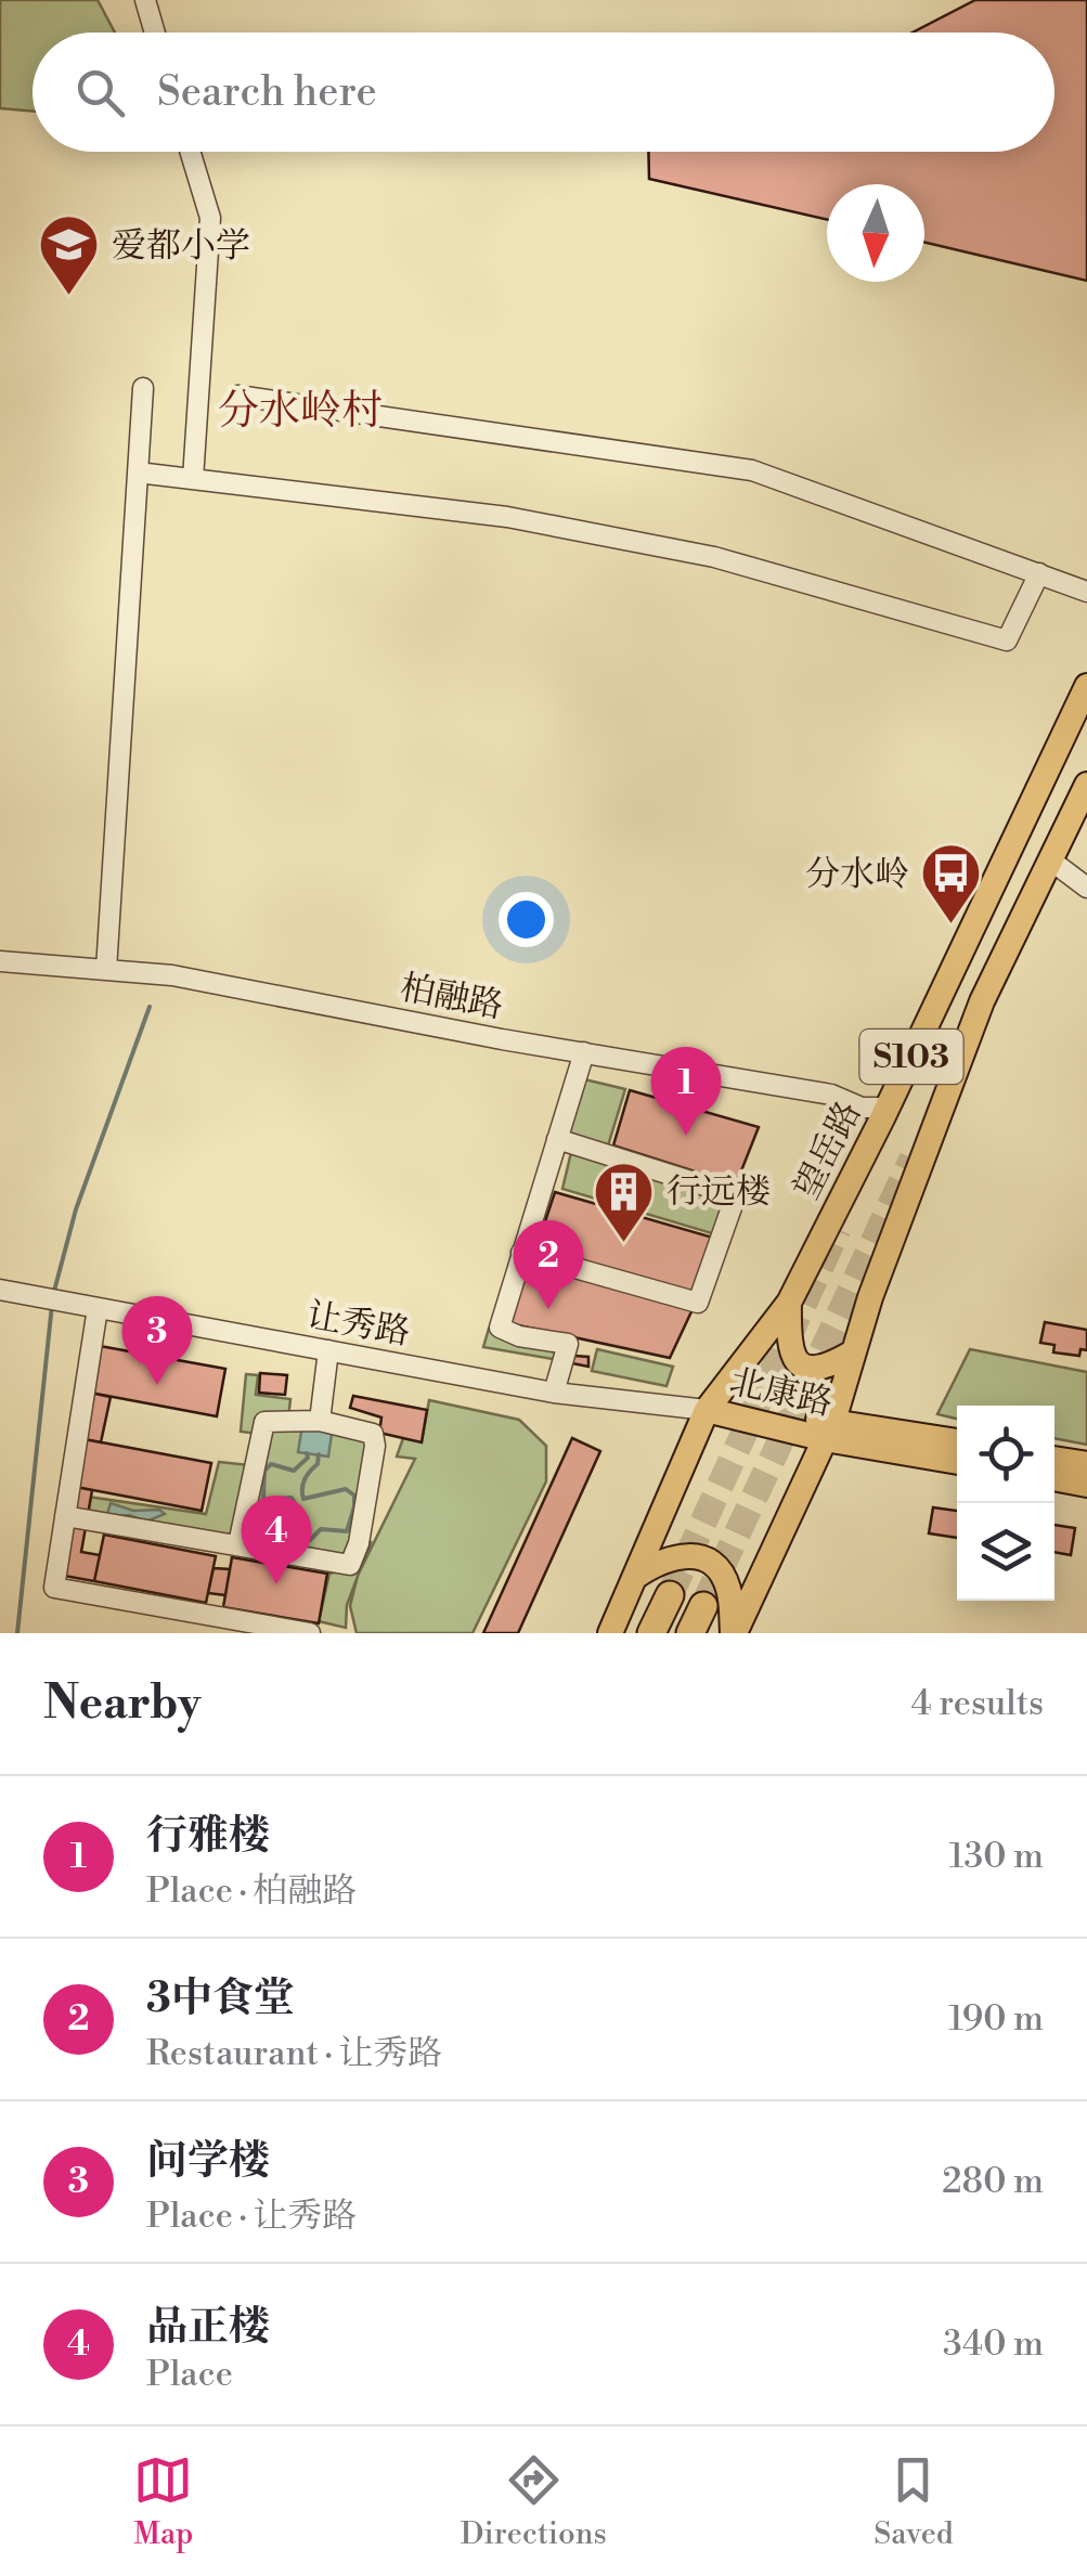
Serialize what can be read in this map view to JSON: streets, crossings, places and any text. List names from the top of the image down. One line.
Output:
{"streets":{"main road":["S103","望岳路","北康路"],"street":["柏融路","让秀路"]},"crossings":[["柏融路","望岳路"],["S103","北康路"],["望岳路","让秀路"],["望岳路","北康路"],["让秀路","北康路"]],"districts":["分水岭村"],"places":{"school or university":["爱都小学"],"bus stop":["分水岭"],"building":["行远楼"]},"north":"bottom","page":{"search":"Search here","pins":["1","2","3","4"],"heading":["Nearby","4 results"],"list":[{"mark":"1","name":"行雅楼","note":"Place · 柏融路","value":"130 m"},{"mark":"2","name":"3中食堂","note":"Restaurant · 让秀路","value":"190 m"},{"mark":"3","name":"问学楼","note":"Place · 让秀路","value":"280 m"},{"mark":"4","name":"品正楼","note":"Place","value":"340 m"}],"nav":["Map","Directions","Saved"]}}
